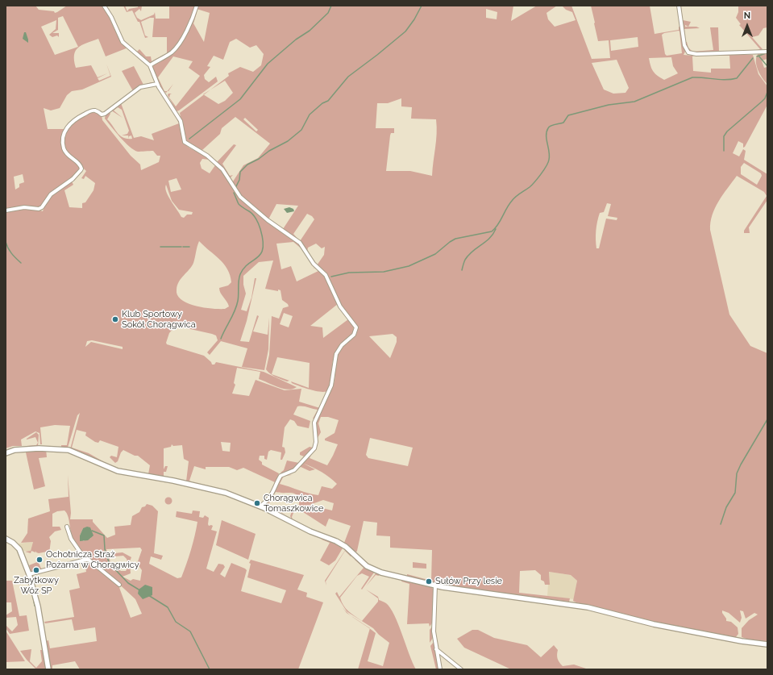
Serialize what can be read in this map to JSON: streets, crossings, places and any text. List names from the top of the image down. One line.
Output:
{"places":["Klub Sportowy Sokół Chorągwica","Chorągwica Tomaszkowice","Ochotnicza Straż Pożarna w Chorągwicy","Zabytkowy Wóz SP","Sułów Przy lesie"],"north":"top"}
